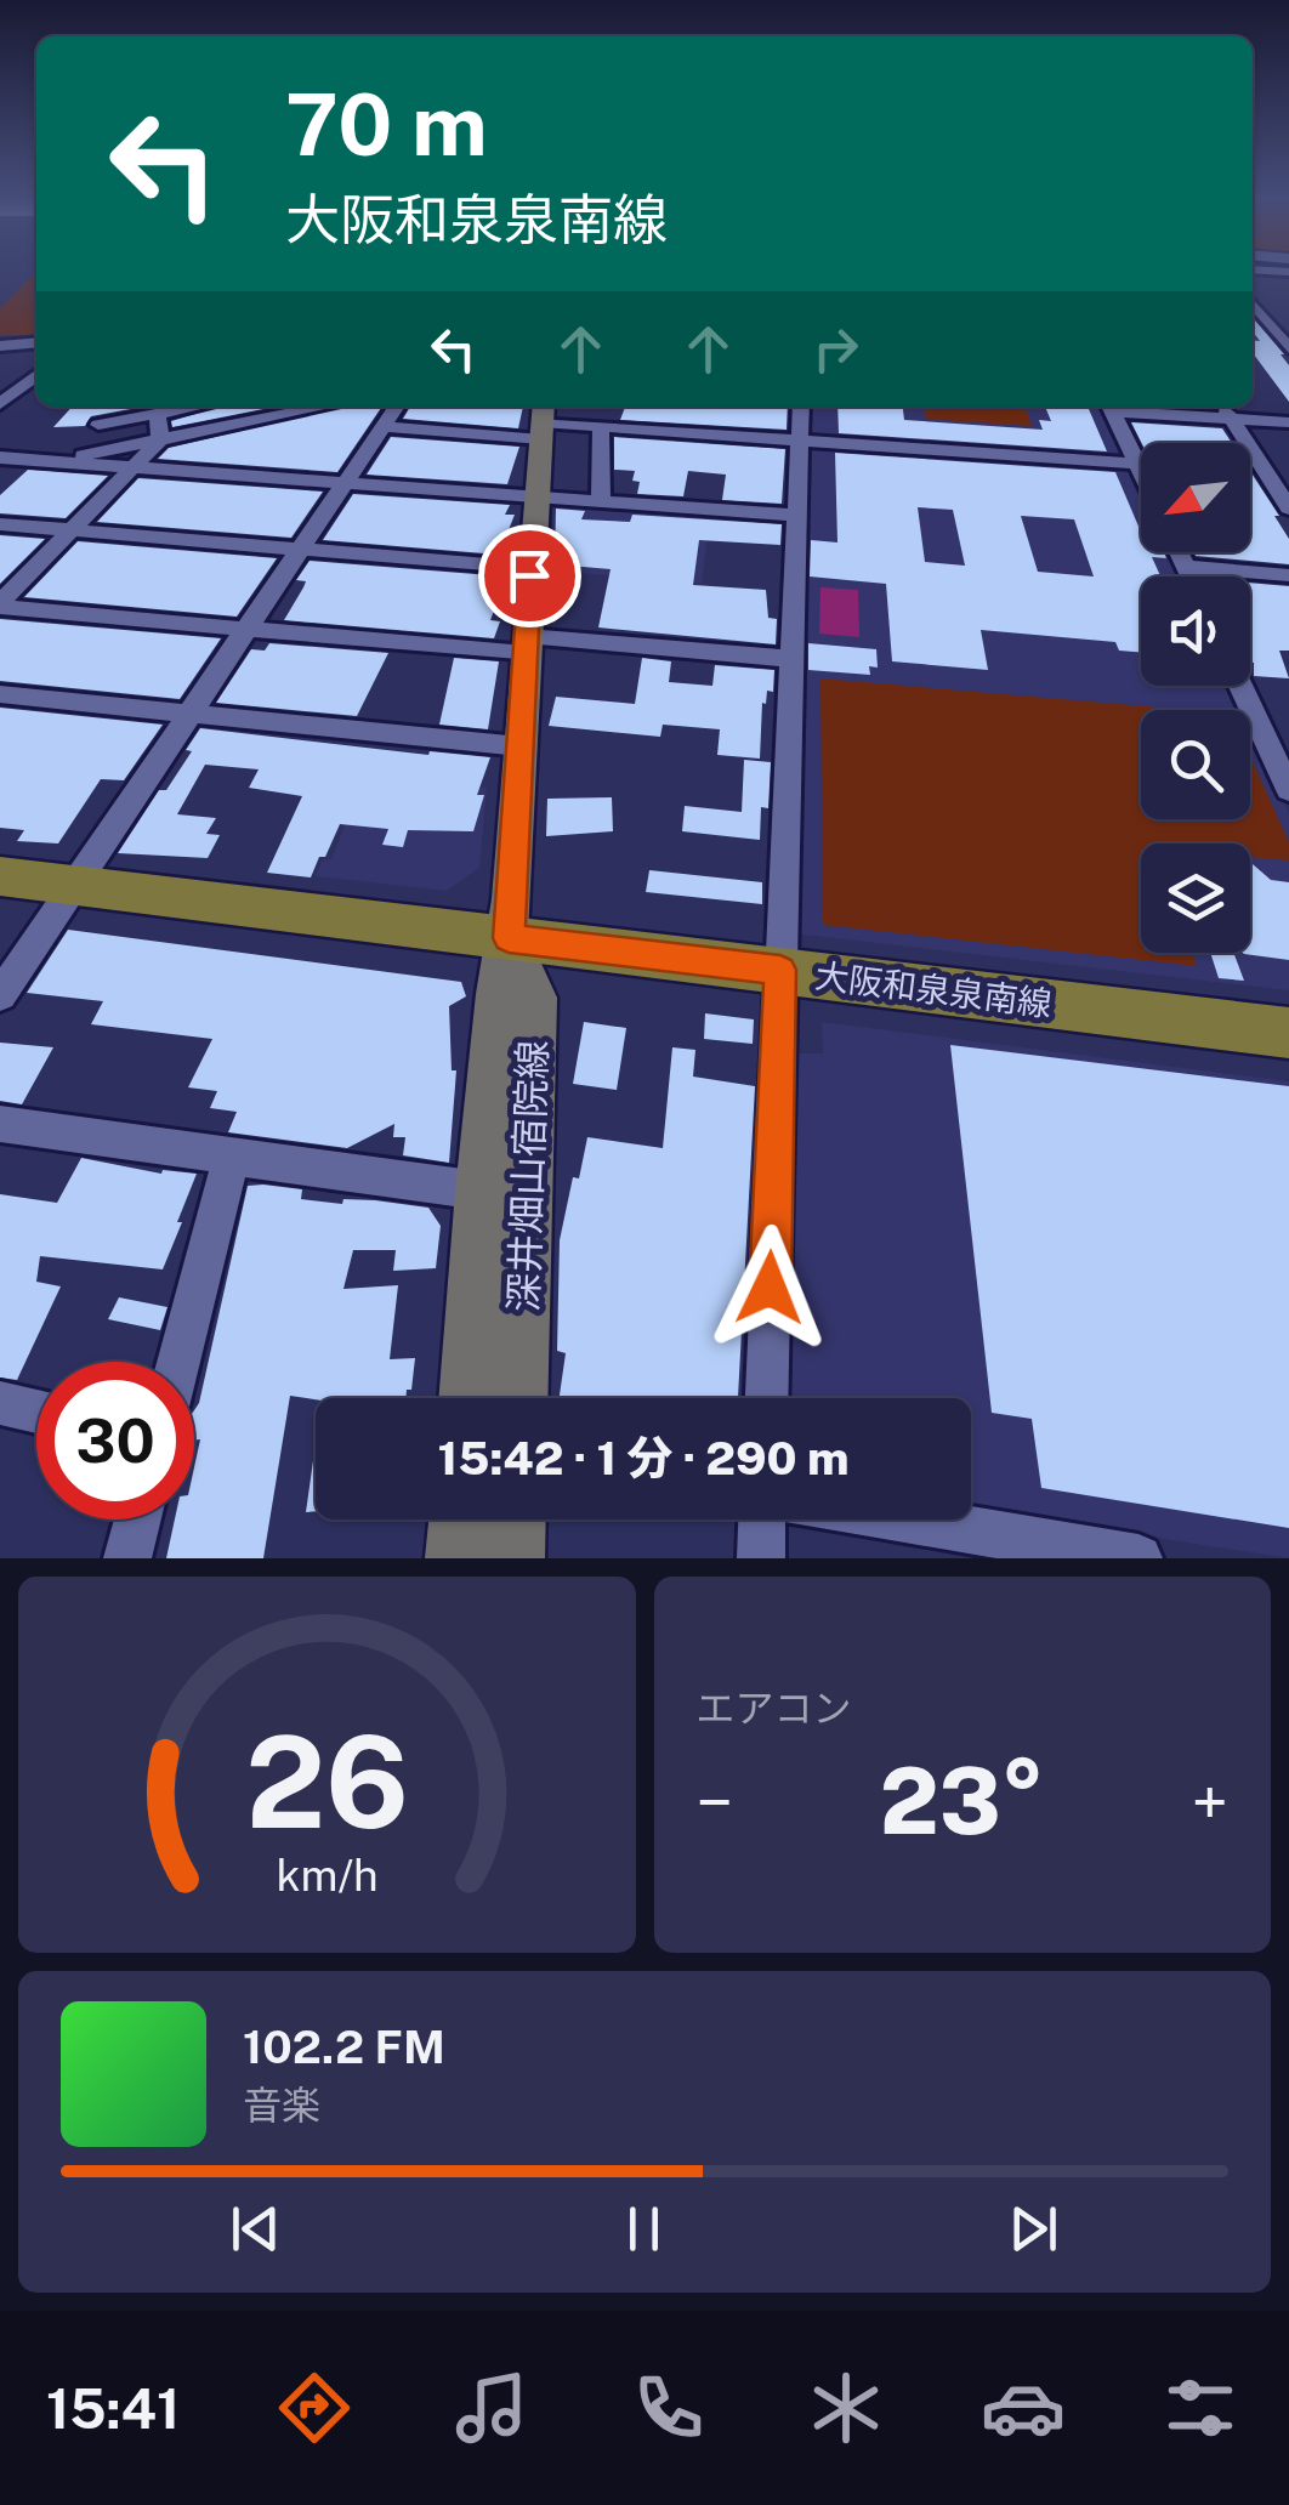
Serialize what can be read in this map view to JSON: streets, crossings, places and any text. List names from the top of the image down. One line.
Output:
{"streets":{"main road":["大阪和泉泉南線","深井畑山宿院線"]},"crossings":[["大阪和泉泉南線","深井畑山宿院線"]],"north":"bottom left","page":{"turn":["70 m","大阪和泉泉南線"],"limit":"30","trip":"15:42 · 1 分 · 290 m","tile":"エアコン","heat":["−","23°","+"],"song":["102.2 FM","音楽"],"tabs":"15:41","gauge":["26","km/h"]}}
